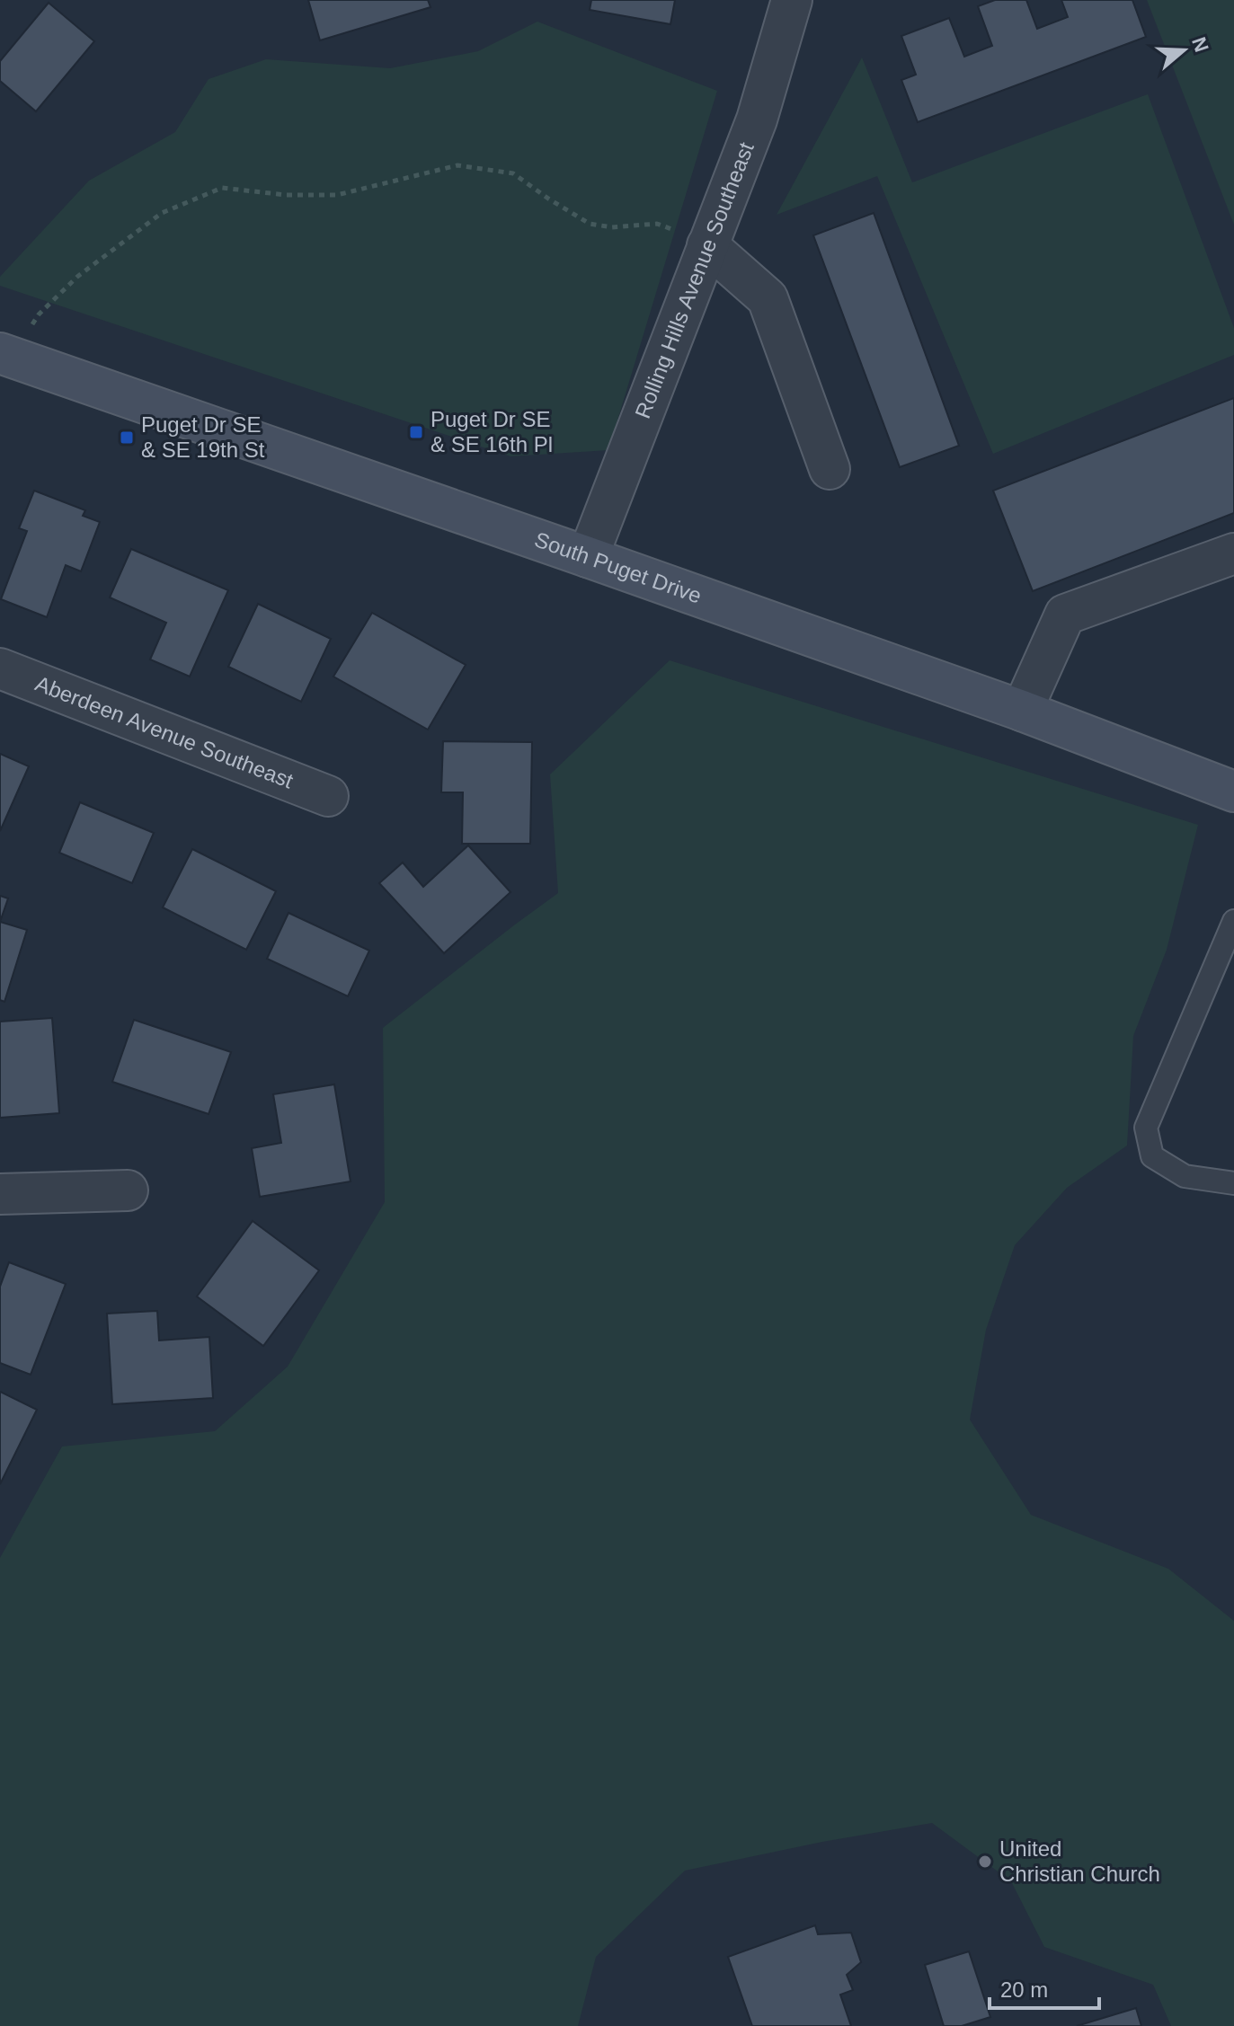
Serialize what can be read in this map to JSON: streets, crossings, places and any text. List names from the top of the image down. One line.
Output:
{"streets":{"street":["Rolling Hills Avenue Southeast","South Puget Drive","Aberdeen Avenue Southeast"]},"crossings":[["Rolling Hills Avenue Southeast","South Puget Drive"]],"places":{"transit":["Puget Dr SE & SE 16th Pl","Puget Dr SE & SE 19th St"],"other":["United Christian Church"]},"scale_bar":"20 m","north":"right"}
